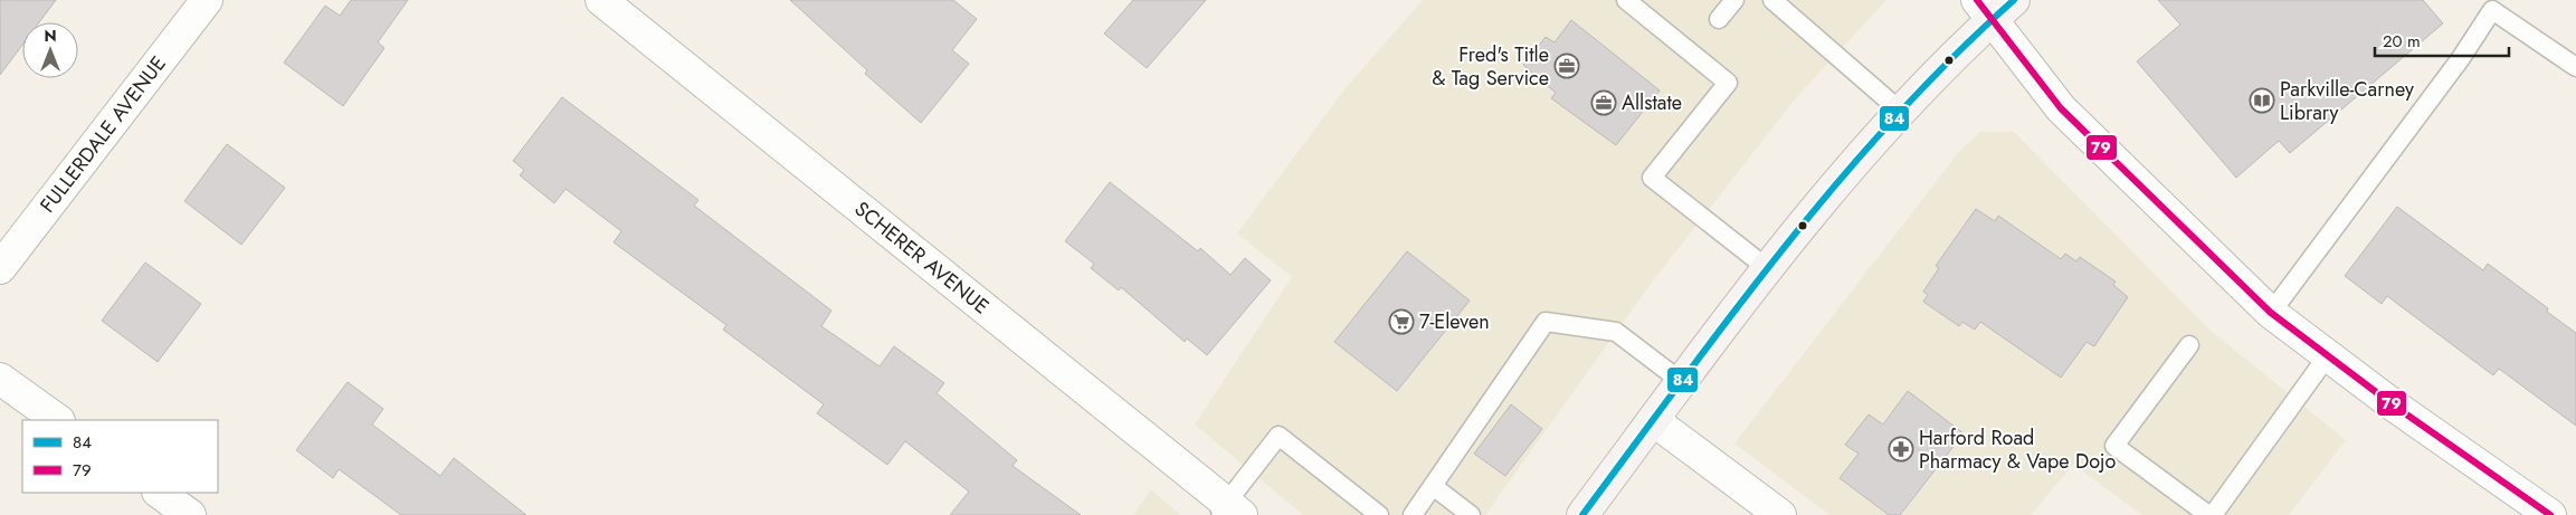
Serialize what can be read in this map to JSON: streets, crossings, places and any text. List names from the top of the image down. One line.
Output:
{"streets":{"street":["FULLERDALE AVENUE","SCHERER AVENUE"]},"places":{"office":["Fred's Title & Tag Service","Allstate"],"library":["Parkville-Carney Library"],"supermarket":["7-Eleven"],"pharmacy":["Harford Road Pharmacy & Vape Dojo"]},"lines":["transit line 84","transit line 79"],"legend":["84","79"],"scale_bar":"20 m","north":"top"}
